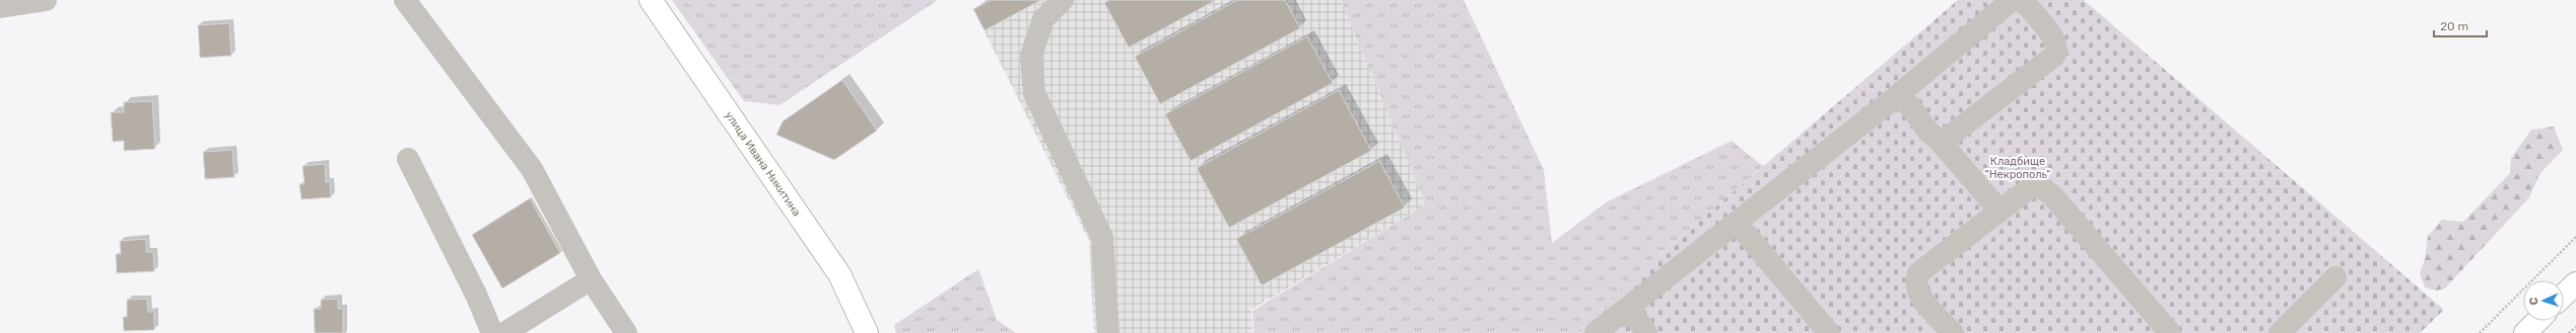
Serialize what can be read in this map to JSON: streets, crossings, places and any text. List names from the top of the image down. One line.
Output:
{"streets":{"main road":["улица Ивана Никитина"]},"parks":["Кладбище \"Некрополь\""],"scale_bar":"20 m","north":"left"}
